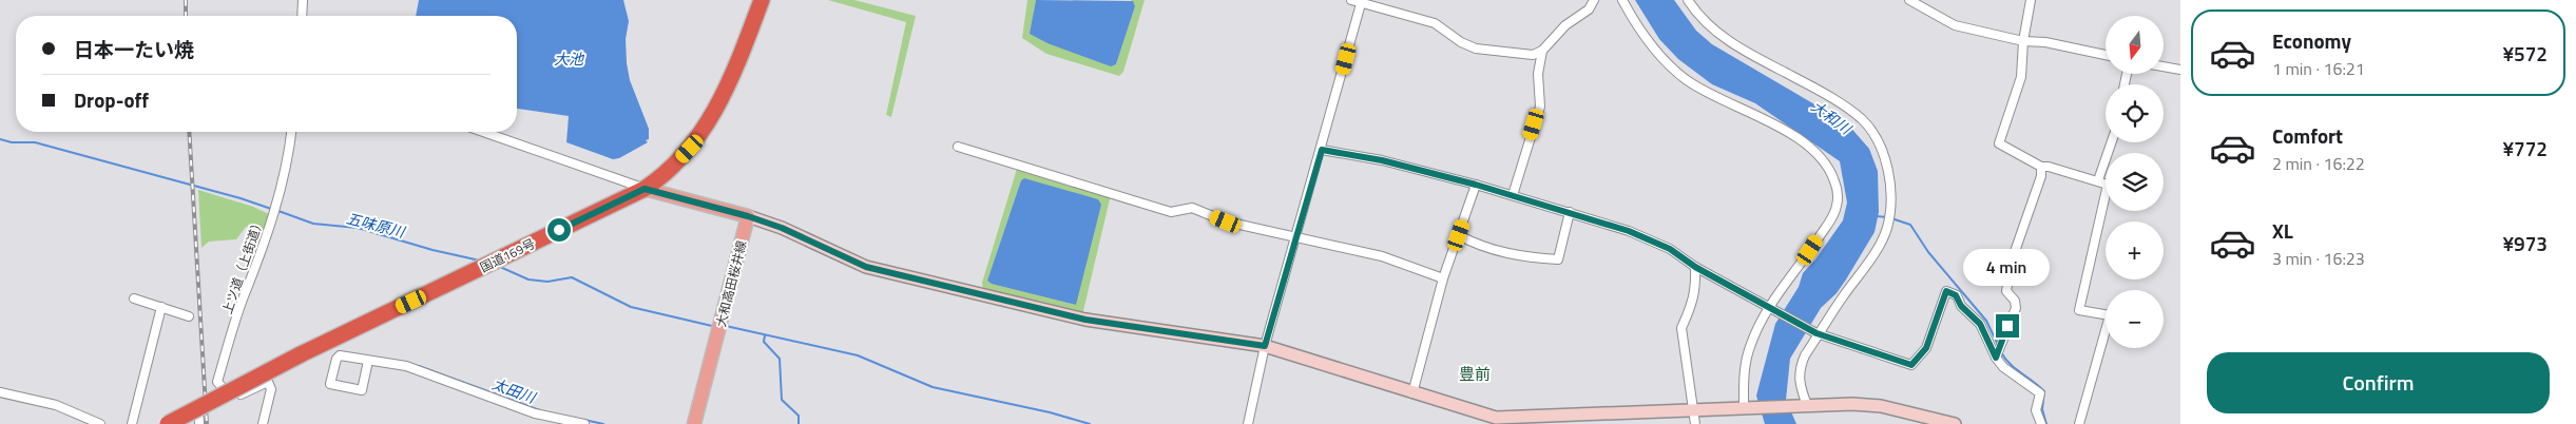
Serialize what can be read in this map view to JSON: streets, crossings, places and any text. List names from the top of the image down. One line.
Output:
{"streets":{"highway":["国道169号"],"main road":["大和高田桜井線"],"street":["上ツ道（上街道）"]},"districts":["豊前"],"water":["大池","大和川","五味原川","太田川"],"north":"bottom","page":{"list":[{"name":"Economy","note":"1 min · 16:21","value":"¥572"},{"name":"Comfort","note":"2 min · 16:22","value":"¥772"},{"name":"XL","note":"3 min · 16:23","value":"¥973"}],"map_buttons":["+","−"],"banner":["日本一たい焼","Drop-off"],"bubble":"4 min","buttons":"Confirm"}}
